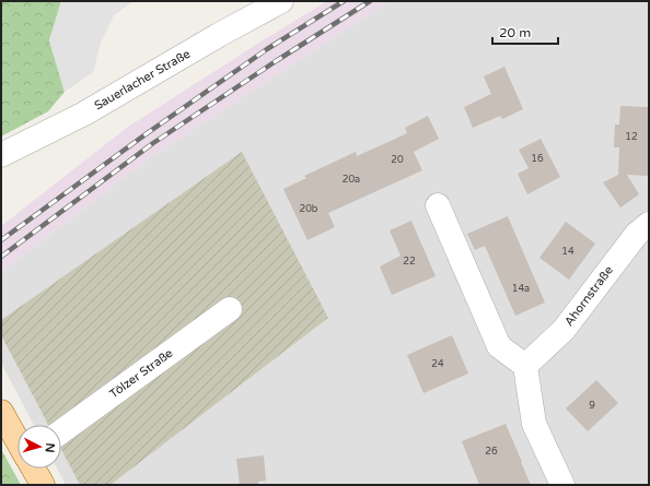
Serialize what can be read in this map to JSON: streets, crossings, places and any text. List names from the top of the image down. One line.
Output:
{"streets":{"street":["Sauerlacher Straße","Ahornstraße","Tölzer Straße"]},"house_numbers":["12","16","20","20a","20b","14","22","14a","24","9","26"],"scale_bar":"20 m","north":"right"}
